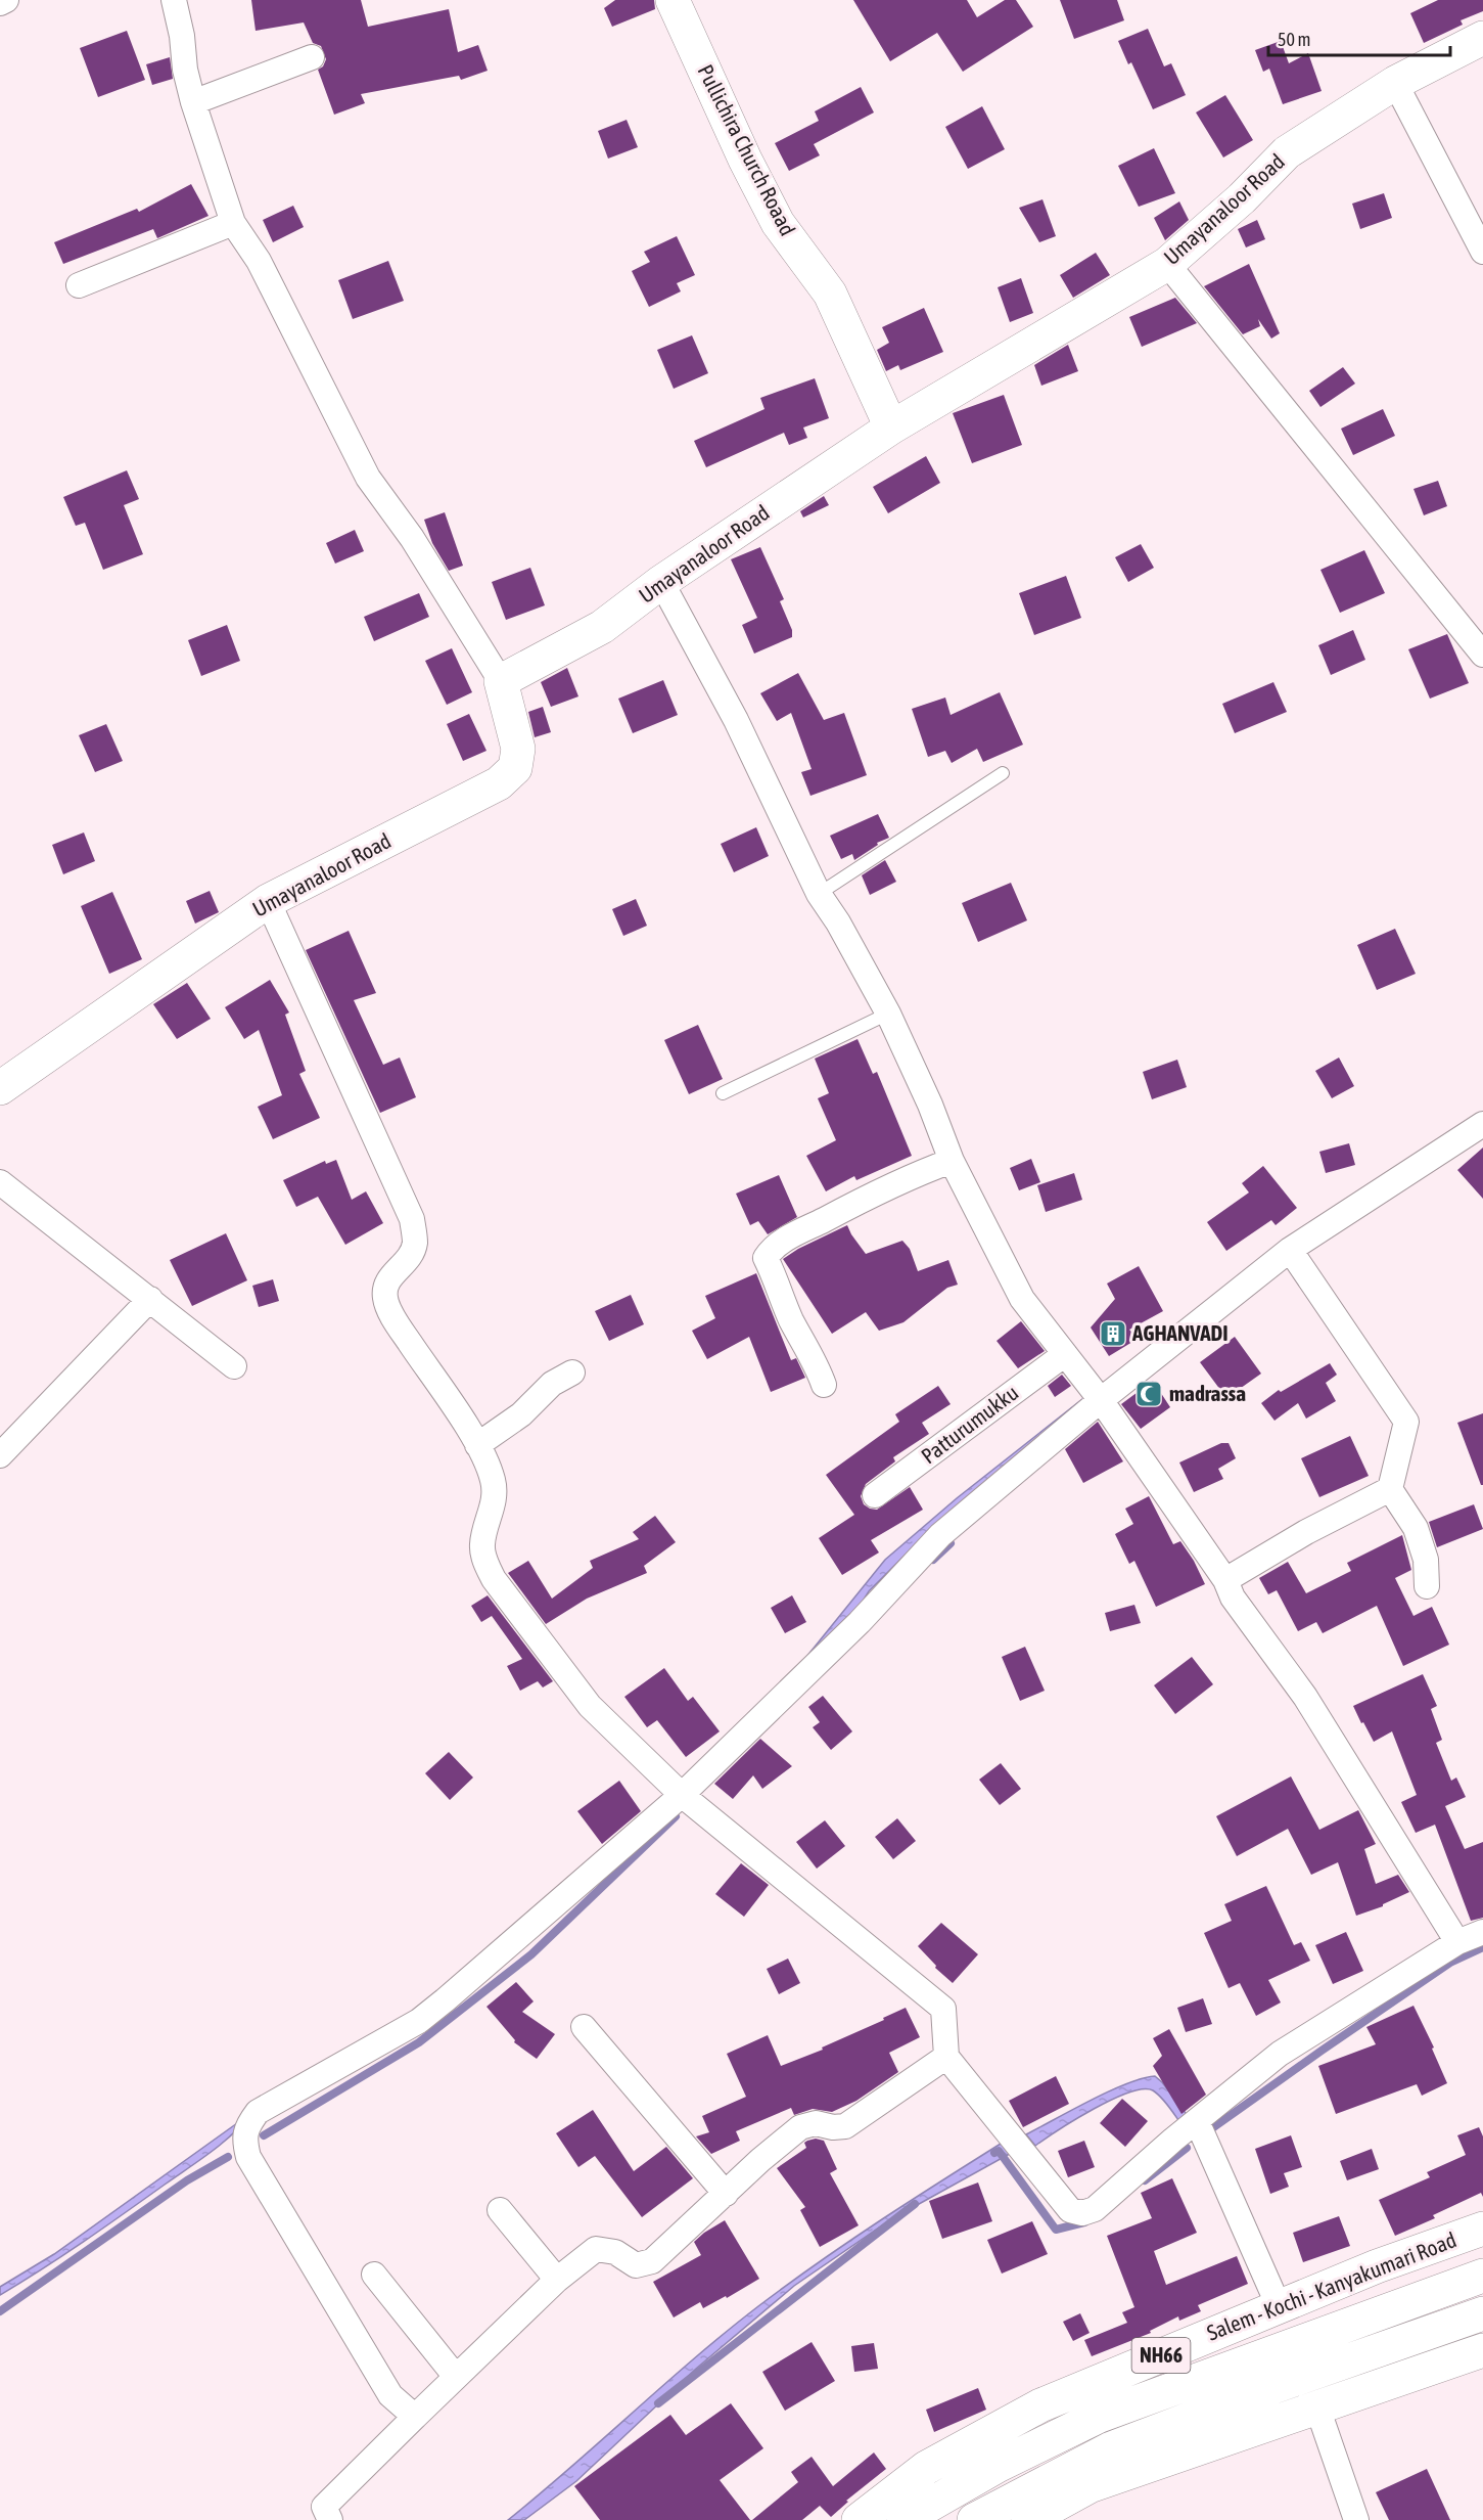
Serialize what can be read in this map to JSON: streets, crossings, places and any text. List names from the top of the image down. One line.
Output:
{"streets":{"main road":["Pullichira Church Roaad","Umayanaloor Road","Salem - Kochi - Kanyakumari Road","NH66"],"street":["Patturumukku"]},"crossings":[["Pullichira Church Roaad","Umayanaloor Road"]],"places":{"building":["AGHANVADI"],"mosque":["madrassa"]},"scale_bar":"50 m"}
